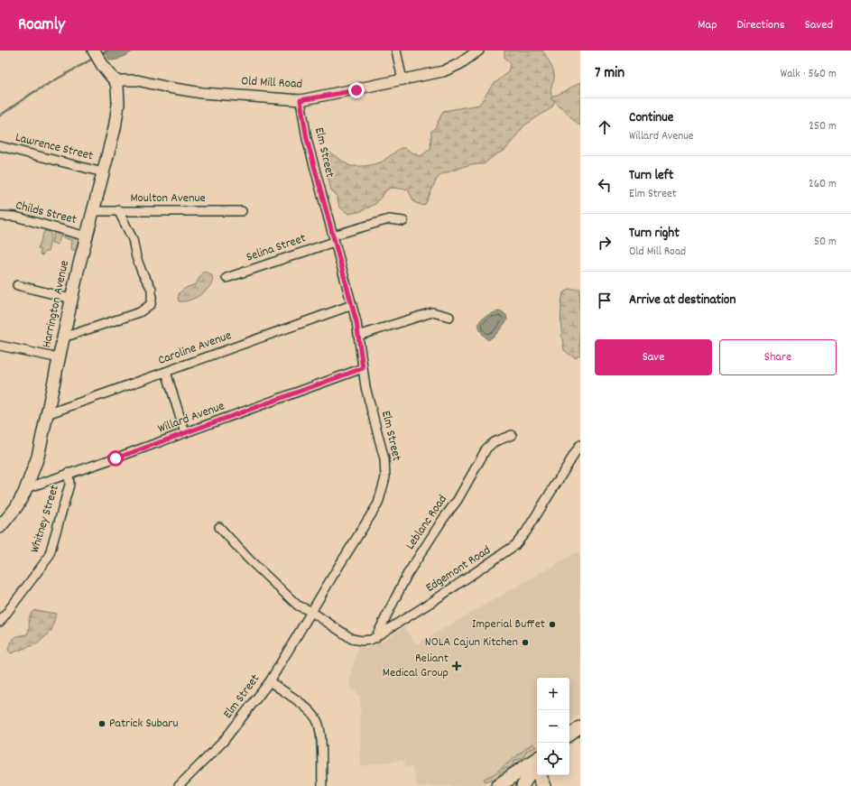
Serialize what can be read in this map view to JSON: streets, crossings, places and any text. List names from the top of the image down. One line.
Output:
{"streets":{"main road":["Harrington Avenue"],"street":["Old Mill Road","Lawrence Street","Elm Street","Moulton Avenue","Childs Street","Selina Street","Caroline Avenue","Willard Avenue","Whitney Street","Leblanc Road","Edgemont Road"]},"crossings":[["Old Mill Road","Elm Street"],["Old Mill Road","Harrington Avenue"],["Lawrence Street","Harrington Avenue"],["Elm Street","Selina Street"],["Elm Street","Caroline Avenue"],["Elm Street","Willard Avenue"],["Elm Street","Edgemont Road"],["Moulton Avenue","Harrington Avenue"],["Childs Street","Harrington Avenue"],["Harrington Avenue","Caroline Avenue"],["Harrington Avenue","Willard Avenue"],["Willard Avenue","Whitney Street"],["Leblanc Road","Edgemont Road"]],"places":{"other":["Imperial Buffet","NOLA Cajun Kitchen","Patrick Subaru"],"health":["Reliant Medical Group"]},"page":{"header":"Roamly","nav":["Map","Directions","Saved"],"heading":["7 min","Walk · 560 m"],"list":[["Continue","Willard Avenue","250 m"],["Turn left","Elm Street","260 m"],["Turn right","Old Mill Road","50 m"],"Arrive at destination"],"buttons":["Save","Share"],"map_buttons":["+","−"]}}
